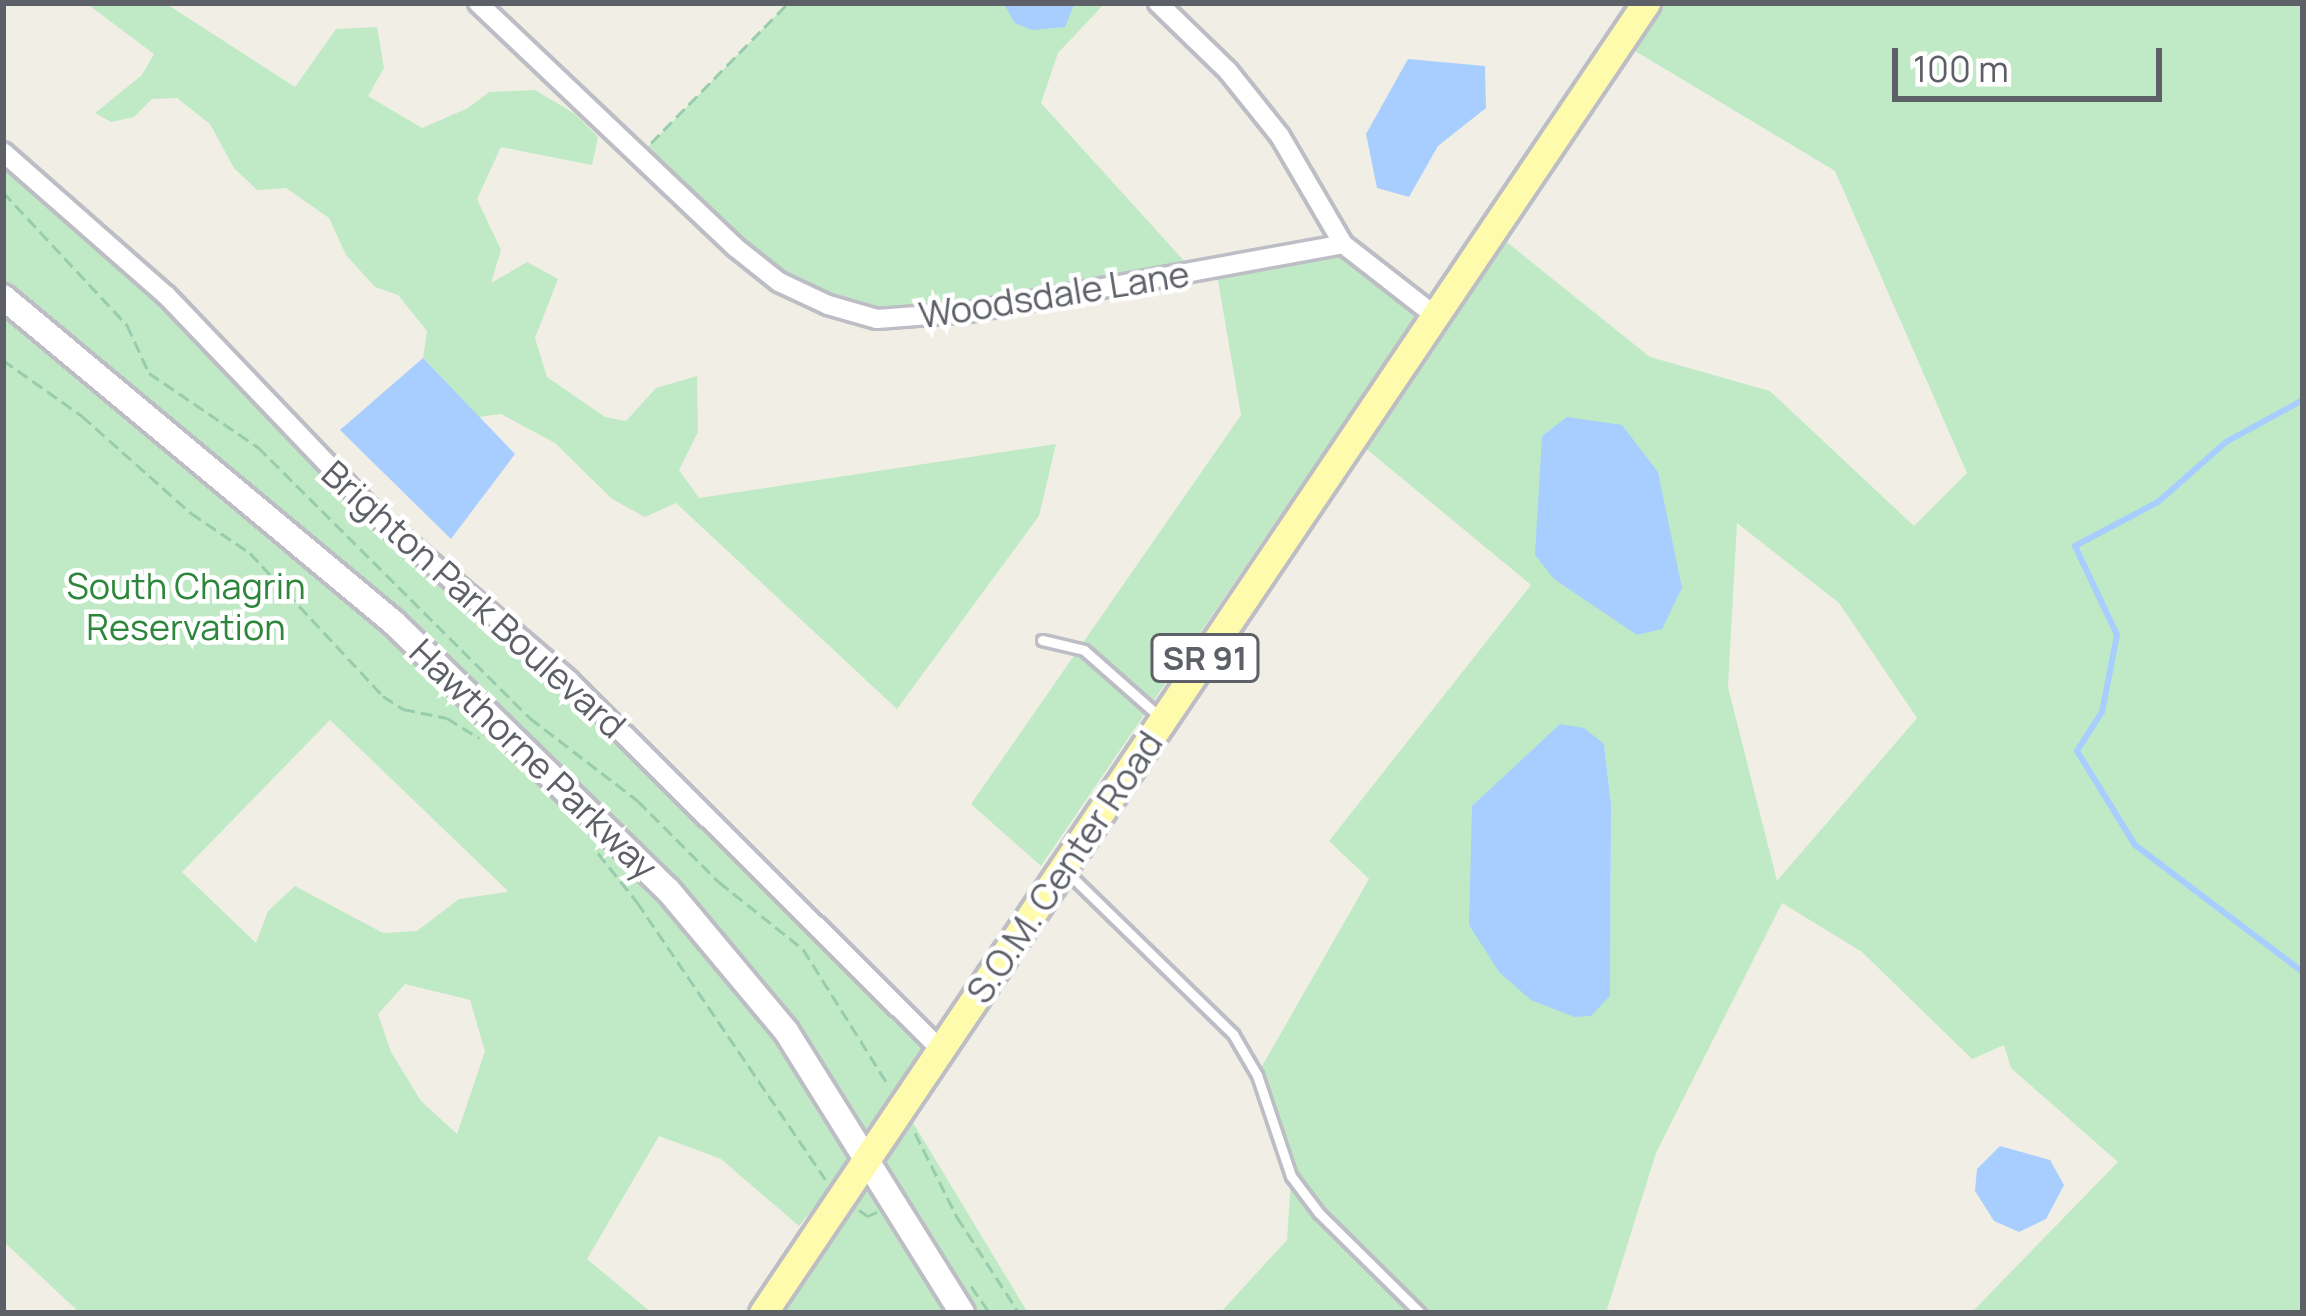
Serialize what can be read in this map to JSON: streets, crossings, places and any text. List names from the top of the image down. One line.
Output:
{"streets":{"main road":["SR 91","S.O.M. Center Road"],"street":["Woodsdale Lane","Brighton Park Boulevard","Hawthorne Parkway"]},"crossings":[["Brighton Park Boulevard","S.O.M. Center Road"],["Hawthorne Parkway","S.O.M. Center Road"]],"parks":["South Chagrin Reservation"],"scale_bar":"100 m"}
